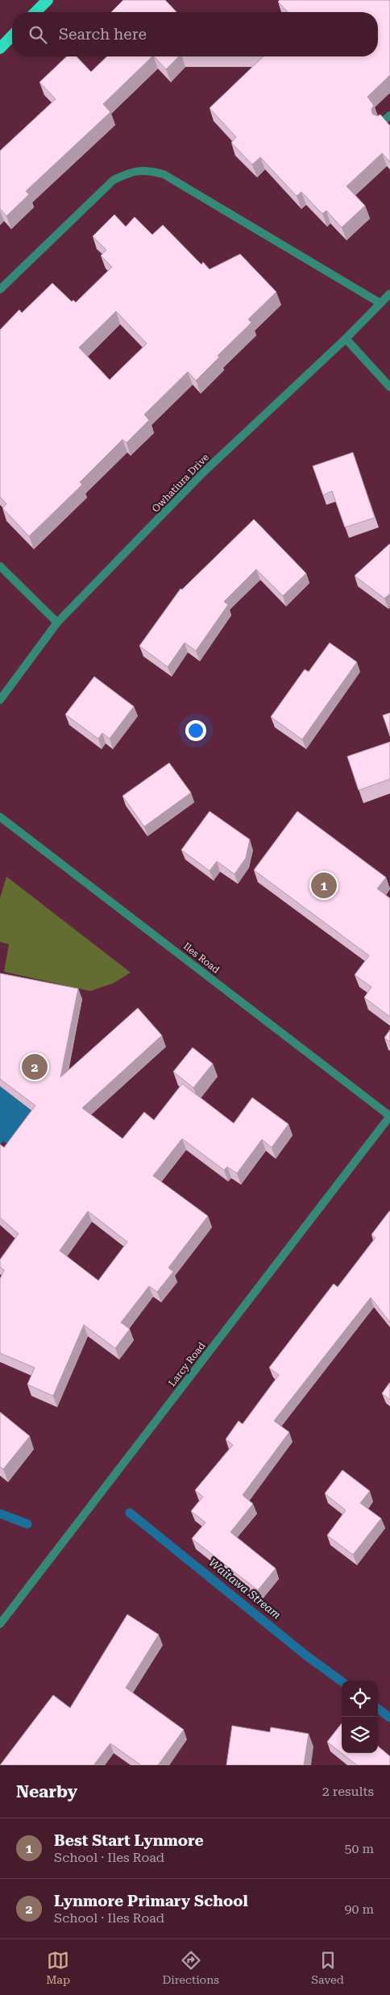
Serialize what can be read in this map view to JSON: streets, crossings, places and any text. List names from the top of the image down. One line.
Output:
{"streets":{"street":["Owhatiura Drive","Iles Road","Larcy Road"]},"crossings":[["Iles Road","Larcy Road"]],"water":["Waitawa Stream"],"page":{"search":"Search here","pins":["1","2"],"heading":["Nearby","2 results"],"list":[{"mark":"1","name":"Best Start Lynmore","note":"School · Iles Road","value":"50 m"},{"mark":"2","name":"Lynmore Primary School","note":"School · Iles Road","value":"90 m"}],"nav":["Map","Directions","Saved"]}}
